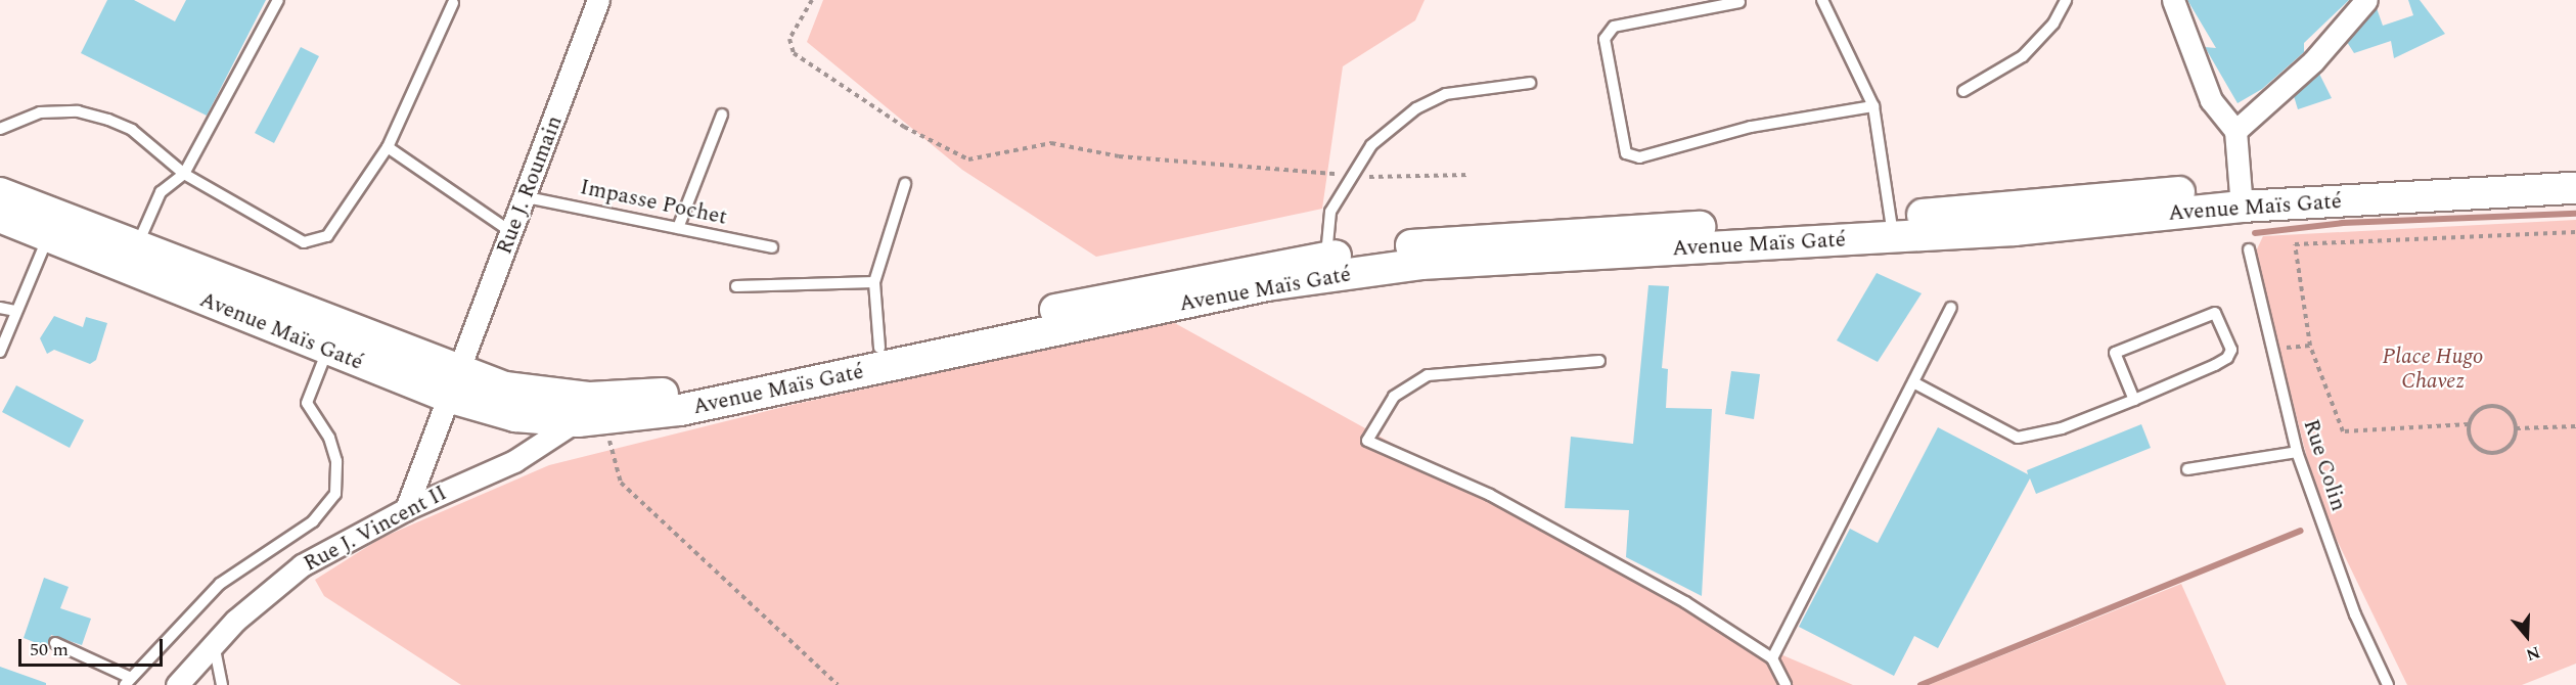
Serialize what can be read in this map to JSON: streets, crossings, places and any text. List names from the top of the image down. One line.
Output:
{"streets":{"main road":["Avenue Maïs Gaté"],"street":["Rue J. Roumain","Rue J. Vincent II"],"lane":["Impasse Pochet","Rue Colin"]},"crossings":[["Rue J. Roumain","Impasse Pochet"],["Rue J. Roumain","Avenue Maïs Gaté"],["Rue J. Roumain","Rue J. Vincent II"],["Avenue Maïs Gaté","Rue J. Vincent II"]],"parks":["Place Hugo Chavez"],"scale_bar":"50 m","north":"bottom"}
